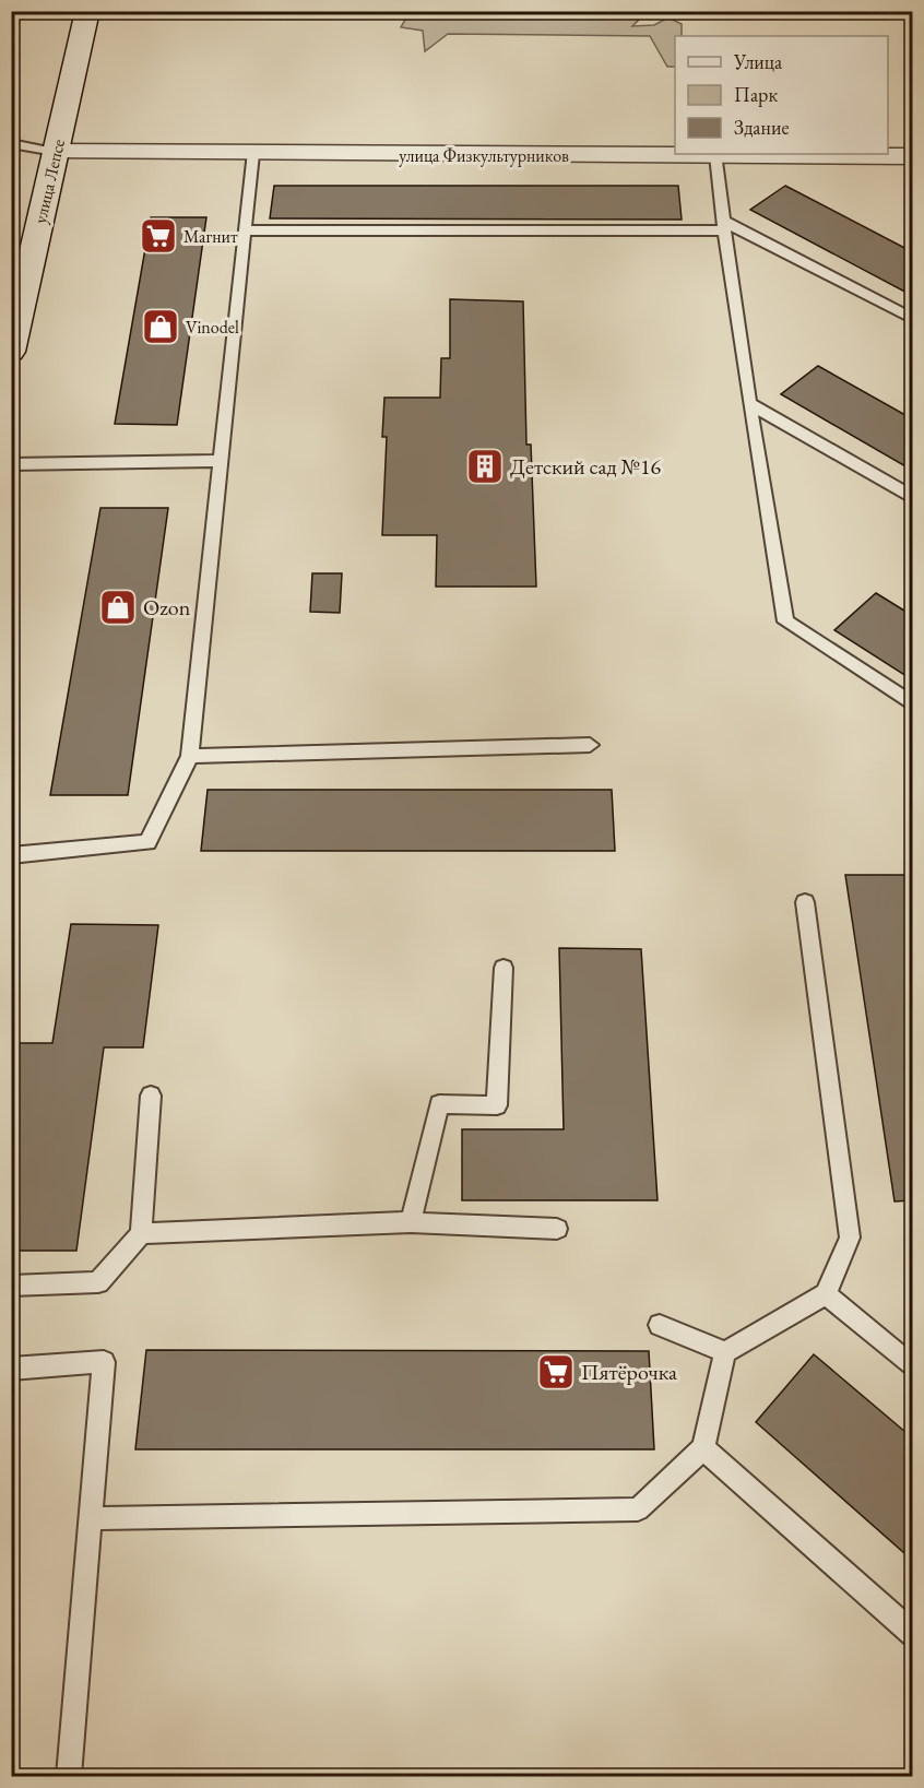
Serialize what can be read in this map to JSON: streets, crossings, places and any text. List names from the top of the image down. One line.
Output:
{"streets":{"street":["улица Физкультурников","улица Лепсе"]},"crossings":[["улица Физкультурников","улица Лепсе"]],"places":{"supermarket":["Магнит","Пятёрочка"],"shop":["Vinodel","Ozon"],"building":["Детский сад №16"]},"legend":["Улица","Парк","Здание"]}
